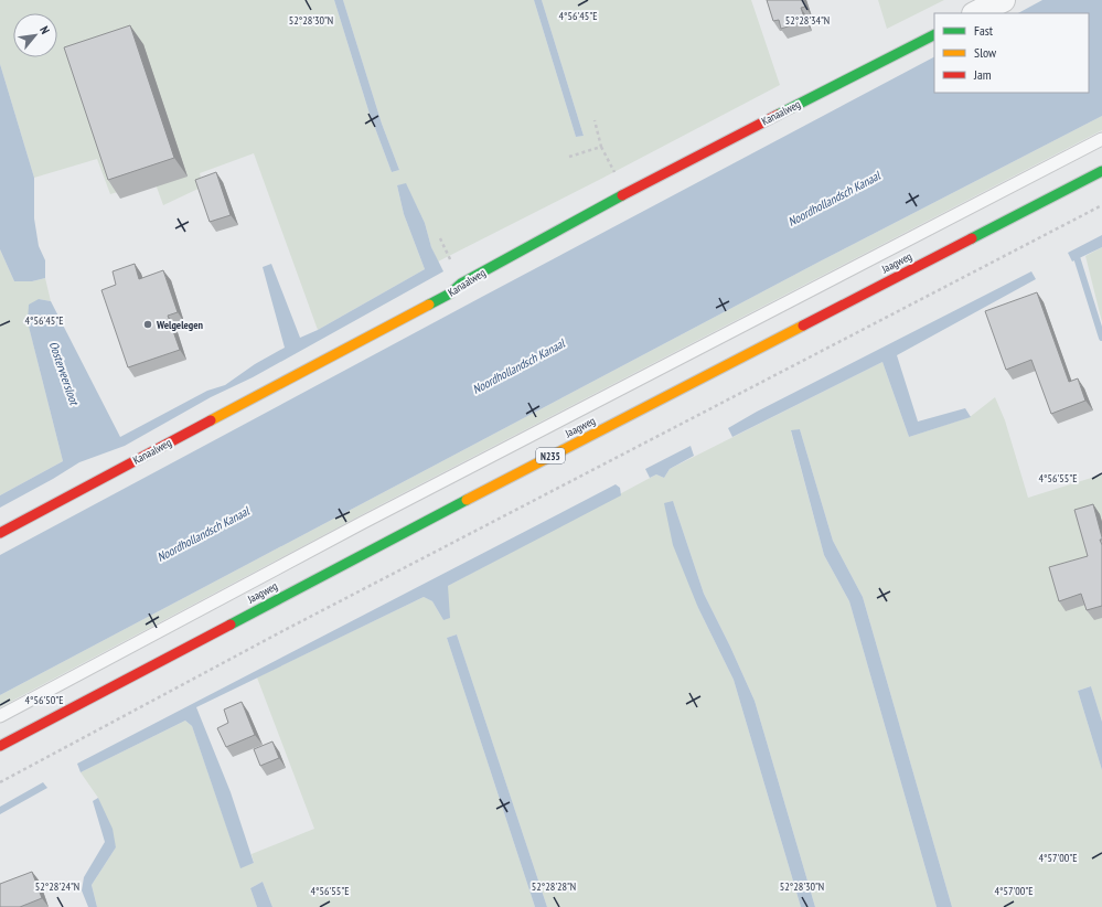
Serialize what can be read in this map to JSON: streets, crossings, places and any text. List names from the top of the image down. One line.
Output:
{"streets":{"main road":["Kanaalweg","Jaagweg","N235"]},"water":["Noordhollandsch Kanaal","Oosterveersloot"],"places":["Welgelegen"],"legend":["Fast","Slow","Jam"],"north":"top right","coordinates":["4°56'45\"E","52°28'30\"N","52°28'34\"N","4°56'55\"E","4°56'50\"E","4°57'00\"E","52°28'24\"N","52°28'28\"N"]}
